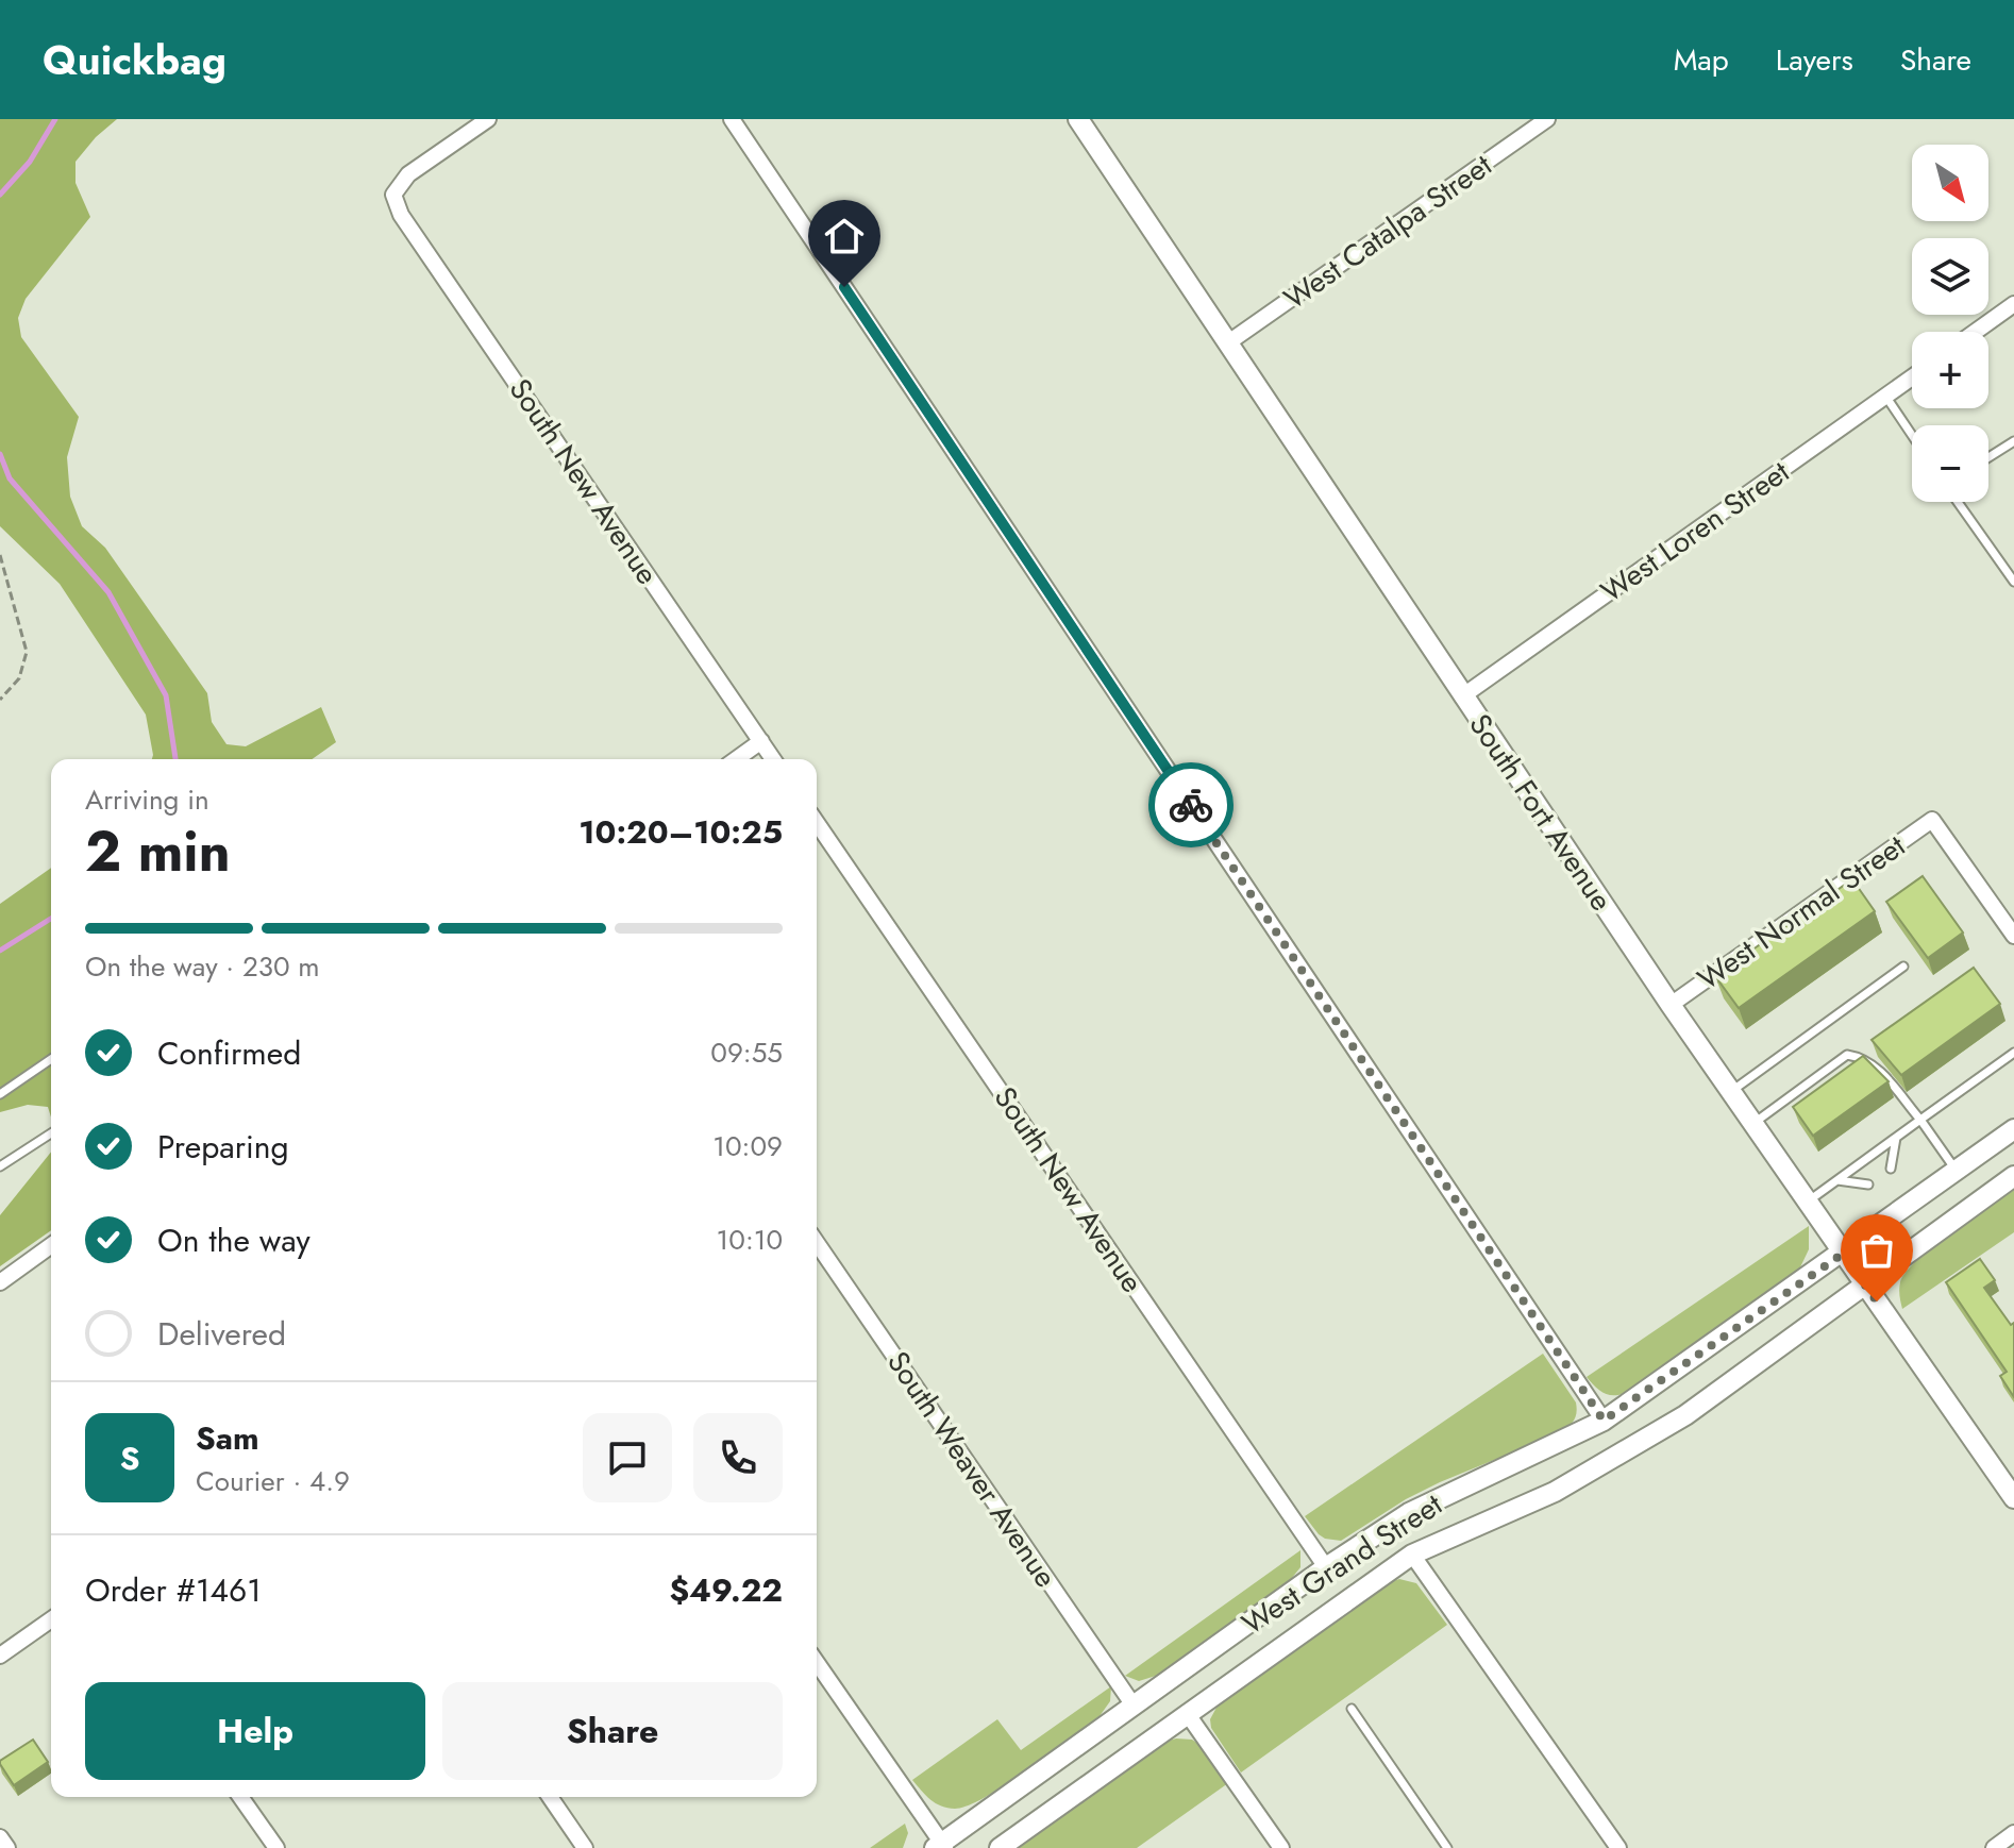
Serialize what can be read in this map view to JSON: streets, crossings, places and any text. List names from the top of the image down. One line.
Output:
{"streets":{"main road":["South Fort Avenue","West Grand Street"],"street":["West Catalpa Street","South New Avenue","West Loren Street","West Normal Street","South Weaver Avenue"]},"crossings":[["West Catalpa Street","South Fort Avenue"],["South New Avenue","West Grand Street"],["West Loren Street","South Fort Avenue"],["South Fort Avenue","West Normal Street"],["South Fort Avenue","West Grand Street"],["South Weaver Avenue","West Grand Street"]],"north":"bottom right","page":{"header":"Quickbag","nav":["Map","Layers","Share"],"map_buttons":["+","−"],"heading":["2 min","Arriving in","10:20–10:25"],"panel":["Sam","Courier · 4.9","Order #1461","$49.22"],"bar":"On the way · 230 m","list":[["Confirmed","09:55"],["Preparing","10:09"],["On the way","10:10"],"Delivered"],"round":"S","buttons":["Help","Share"]}}
